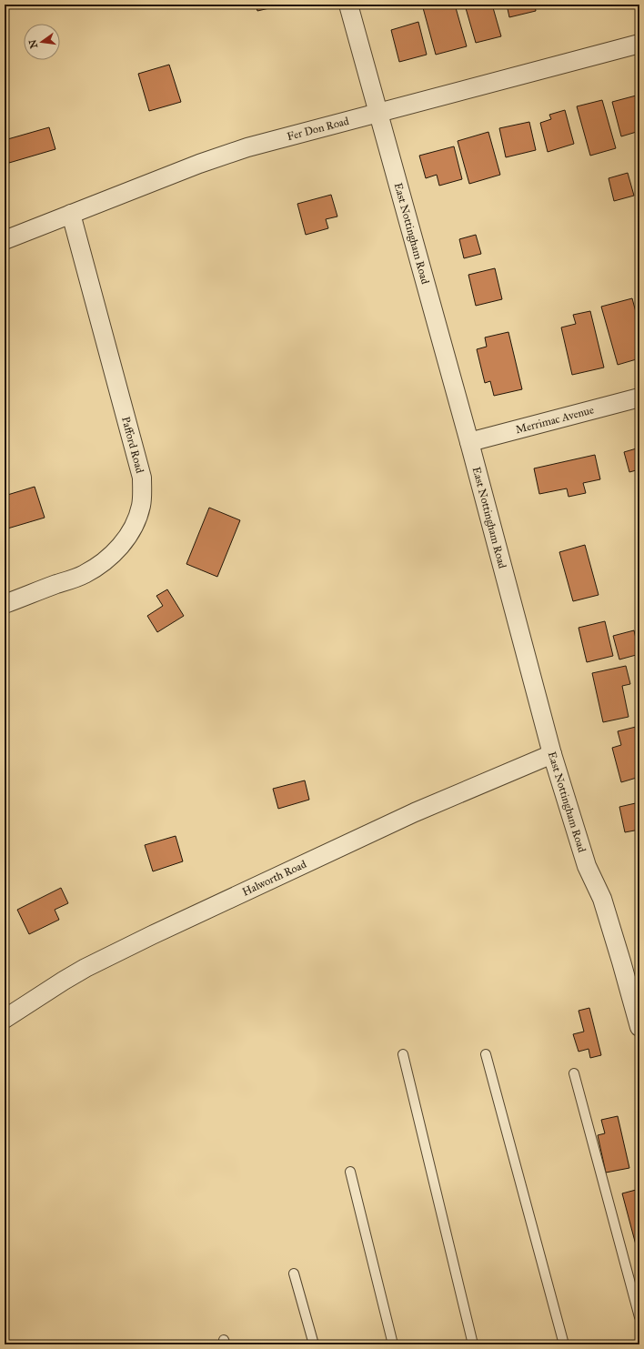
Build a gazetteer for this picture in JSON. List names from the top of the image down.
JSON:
{
  "streets": {
    "street": [
      "Fer Don Road",
      "East Nottingham Road",
      "Merrimac Avenue",
      "Pafford Road",
      "Halworth Road"
    ]
  },
  "crossings": [
    ["Fer Don Road", "East Nottingham Road"],
    ["Fer Don Road", "Pafford Road"],
    ["East Nottingham Road", "Merrimac Avenue"],
    ["East Nottingham Road", "Halworth Road"]
  ],
  "north": "left"
}
